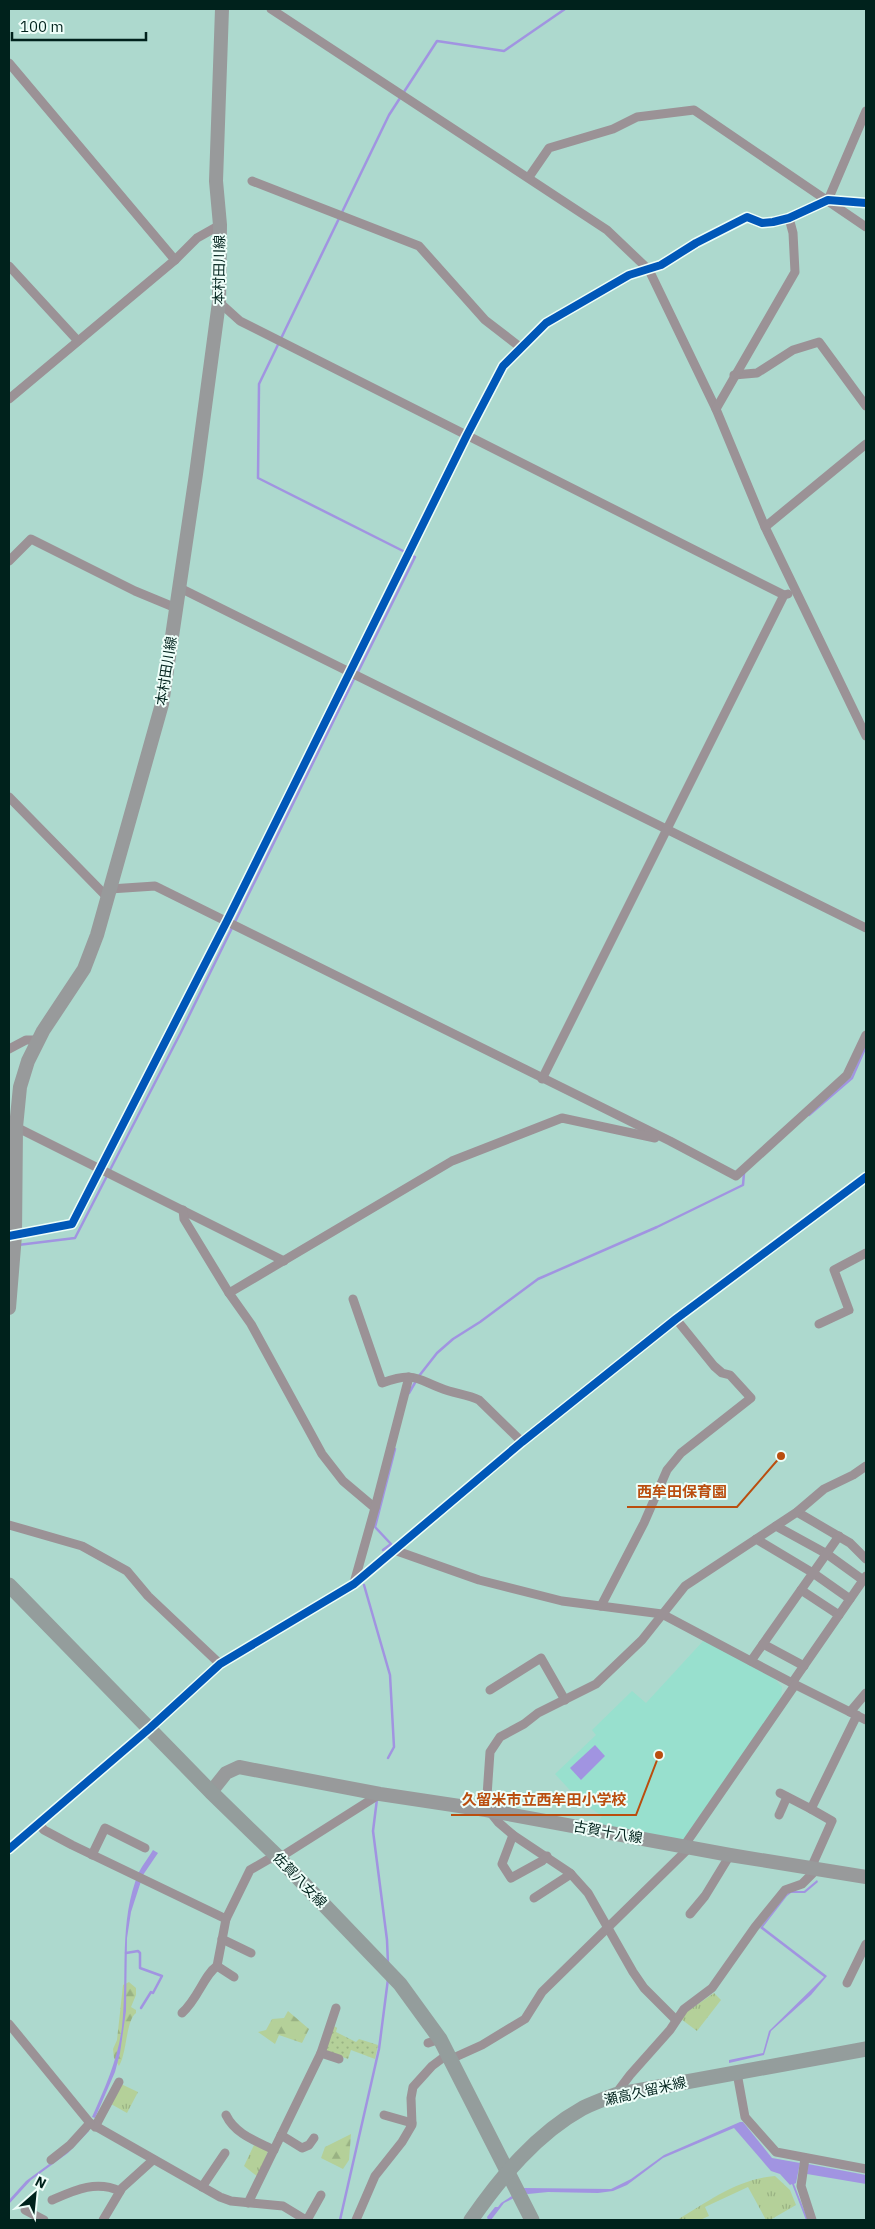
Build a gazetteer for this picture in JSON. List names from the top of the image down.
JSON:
{
  "streets": {
    "main road": [
      "本村田川線",
      "古賀十八線",
      "佐賀八女線",
      "瀬高久留米線"
    ]
  },
  "crossings": [
    ["古賀十八線", "佐賀八女線"],
    ["佐賀八女線", "瀬高久留米線"]
  ],
  "places": ["西牟田保育園", "久留米市立西牟田小学校"],
  "scale_bar": "100 m",
  "north": "top right"
}
